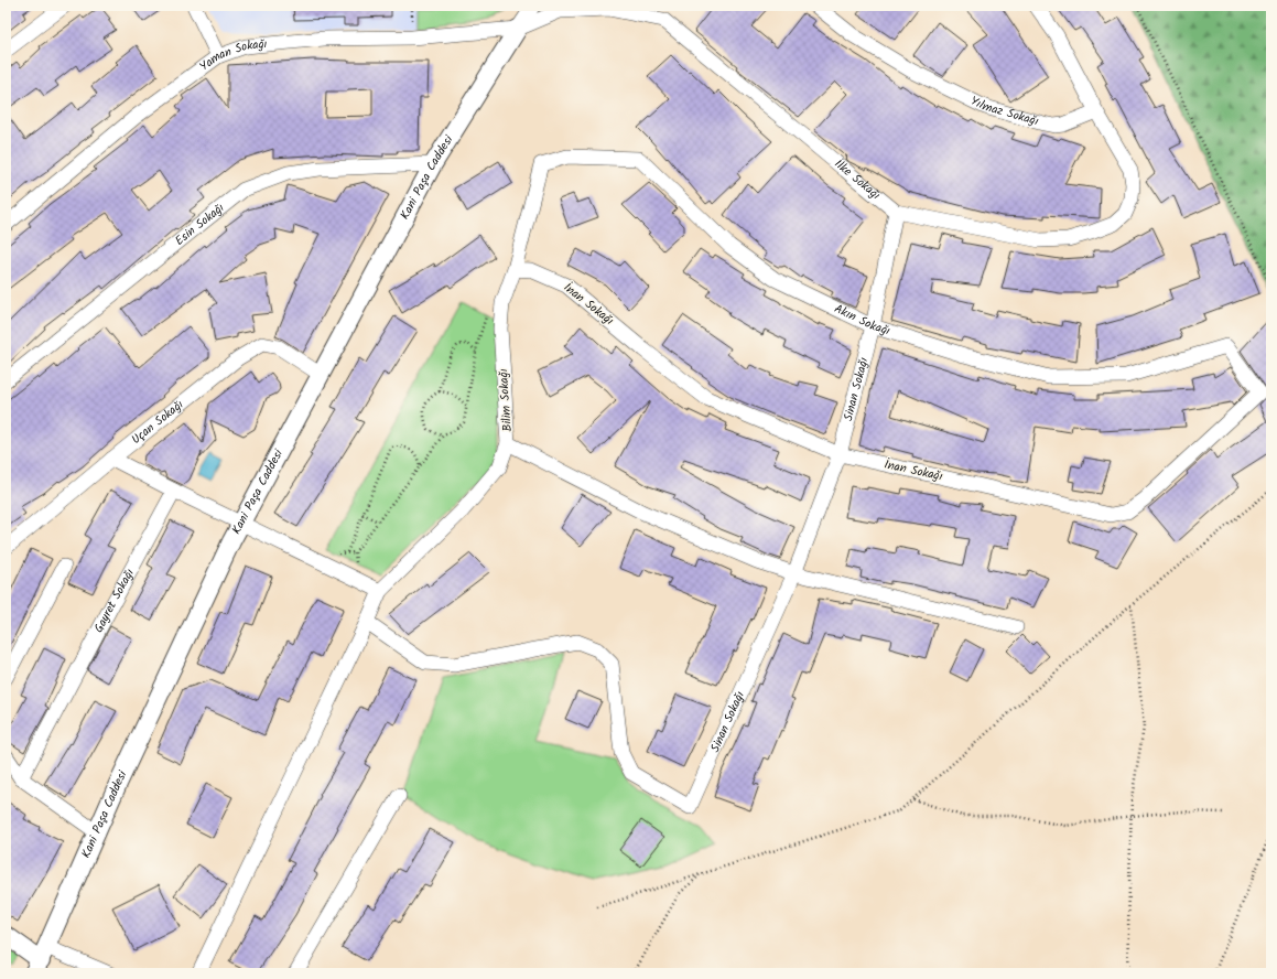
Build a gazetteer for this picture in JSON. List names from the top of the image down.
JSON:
{
  "streets": {
    "street": [
      "Yaman Sokağı",
      "Yılmaz Sokağı",
      "Kani Paşa Caddesi",
      "İlke Sokağı",
      "Esin Sokağı",
      "İnan Sokağı",
      "Akın Sokağı",
      "Sinan Sokağı",
      "Bilim Sokağı",
      "Uçan Sokağı",
      "Gayret Sokağı"
    ]
  },
  "crossings": [
    ["Yaman Sokağı", "Kani Paşa Caddesi"],
    ["Yaman Sokağı", "İlke Sokağı"],
    ["Yılmaz Sokağı", "İlke Sokağı"],
    ["Kani Paşa Caddesi", "İlke Sokağı"],
    ["Kani Paşa Caddesi", "Esin Sokağı"],
    ["Kani Paşa Caddesi", "Uçan Sokağı"],
    ["İlke Sokağı", "Sinan Sokağı"],
    ["İnan Sokağı", "Akın Sokağı"],
    ["İnan Sokağı", "Sinan Sokağı"],
    ["İnan Sokağı", "Bilim Sokağı"],
    ["Akın Sokağı", "Sinan Sokağı"],
    ["Akın Sokağı", "Bilim Sokağı"]
  ]
}
